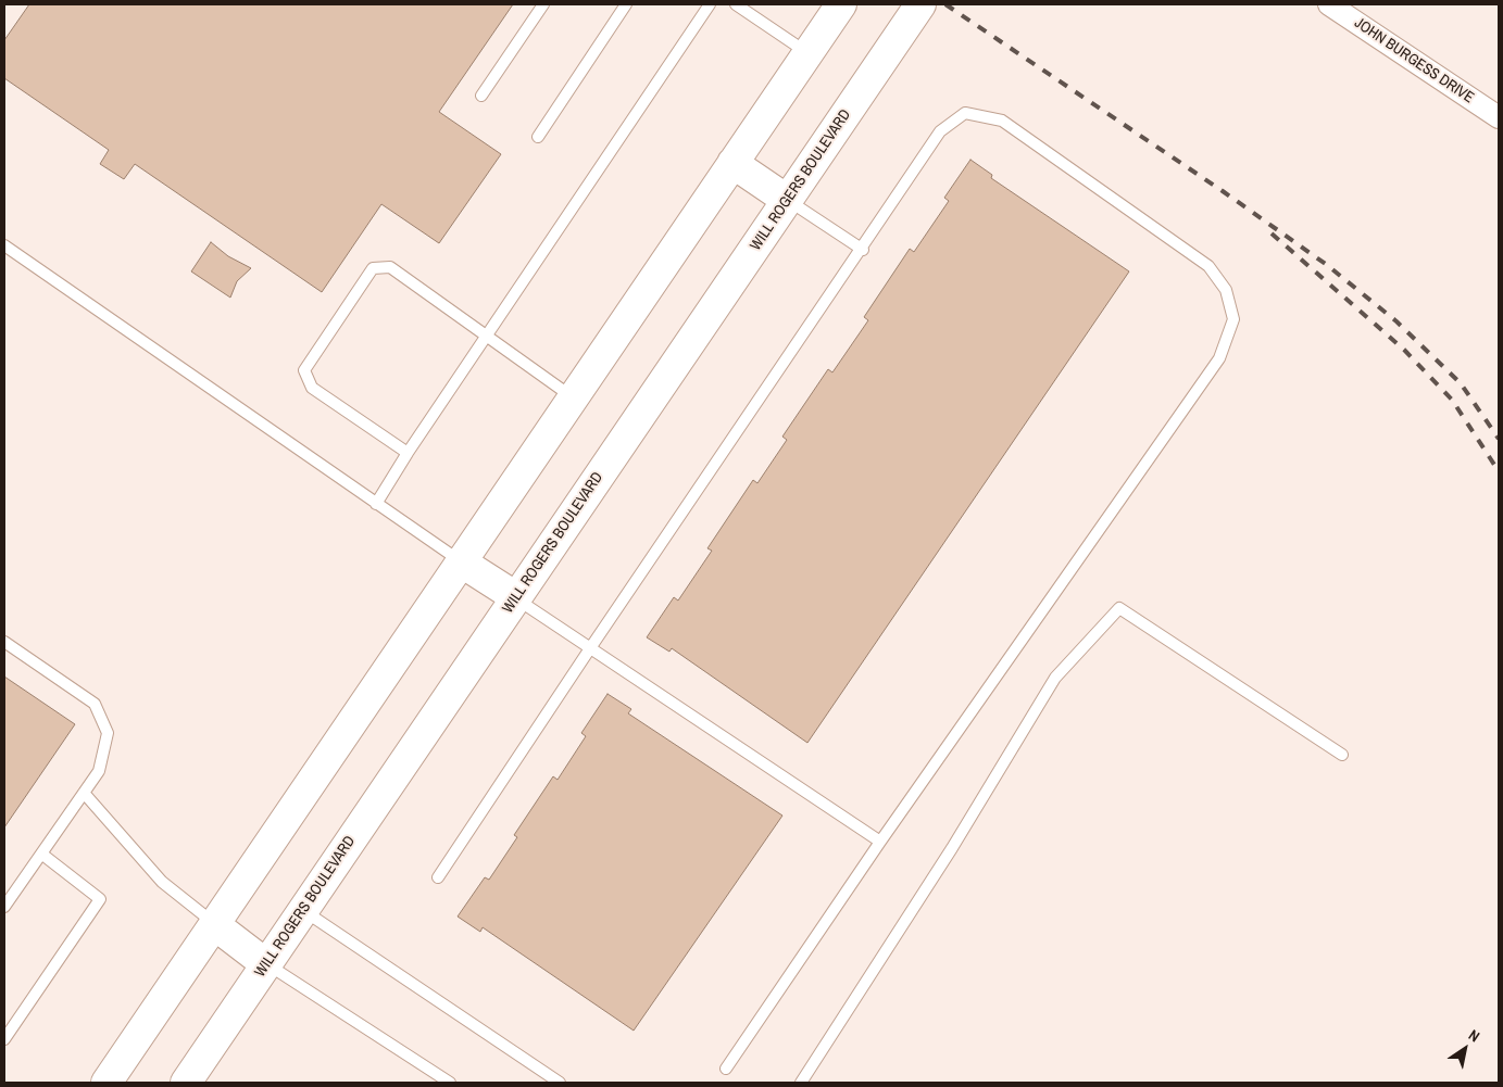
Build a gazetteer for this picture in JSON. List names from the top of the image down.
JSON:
{
  "streets": {
    "main road": ["WILL ROGERS BOULEVARD"],
    "street": ["JOHN BURGESS DRIVE"]
  },
  "north": "top right"
}
